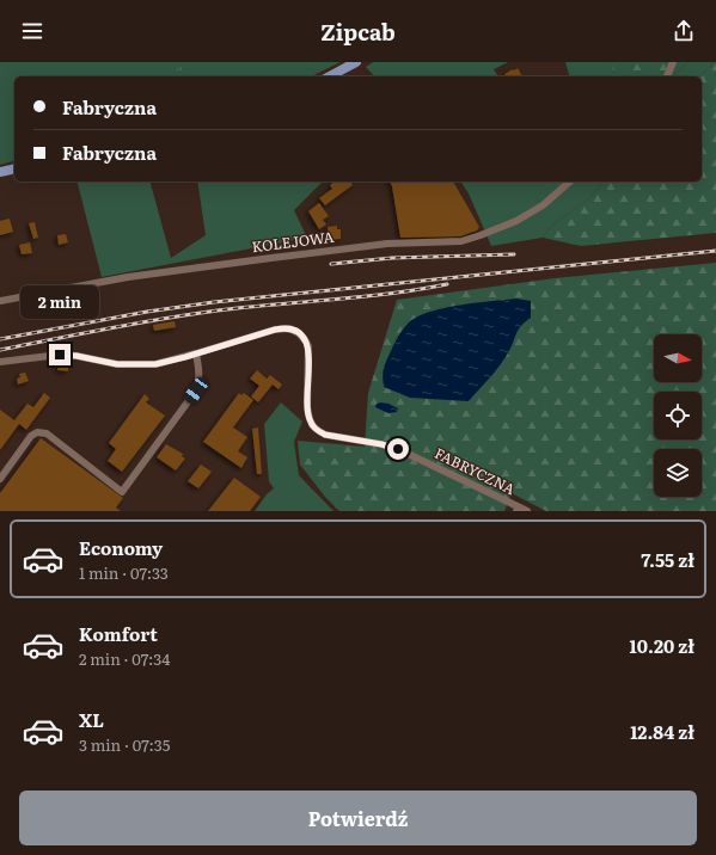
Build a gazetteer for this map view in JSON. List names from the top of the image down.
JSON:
{
  "streets": {
    "street": ["KOLEJOWA", "FABRYCZNA"]
  },
  "north": "right",
  "page": {
    "header": "Zipcab",
    "banner": ["Fabryczna", "Fabryczna"],
    "bubble": "2 min",
    "list": [
      {
        "name": "Economy",
        "note": "1 min · 07:33",
        "value": "7.55 zł"
      },
      {
        "name": "Komfort",
        "note": "2 min · 07:34",
        "value": "10.20 zł"
      },
      {
        "name": "XL",
        "note": "3 min · 07:35",
        "value": "12.84 zł"
      }
    ],
    "buttons": "Potwierdź"
  }
}
